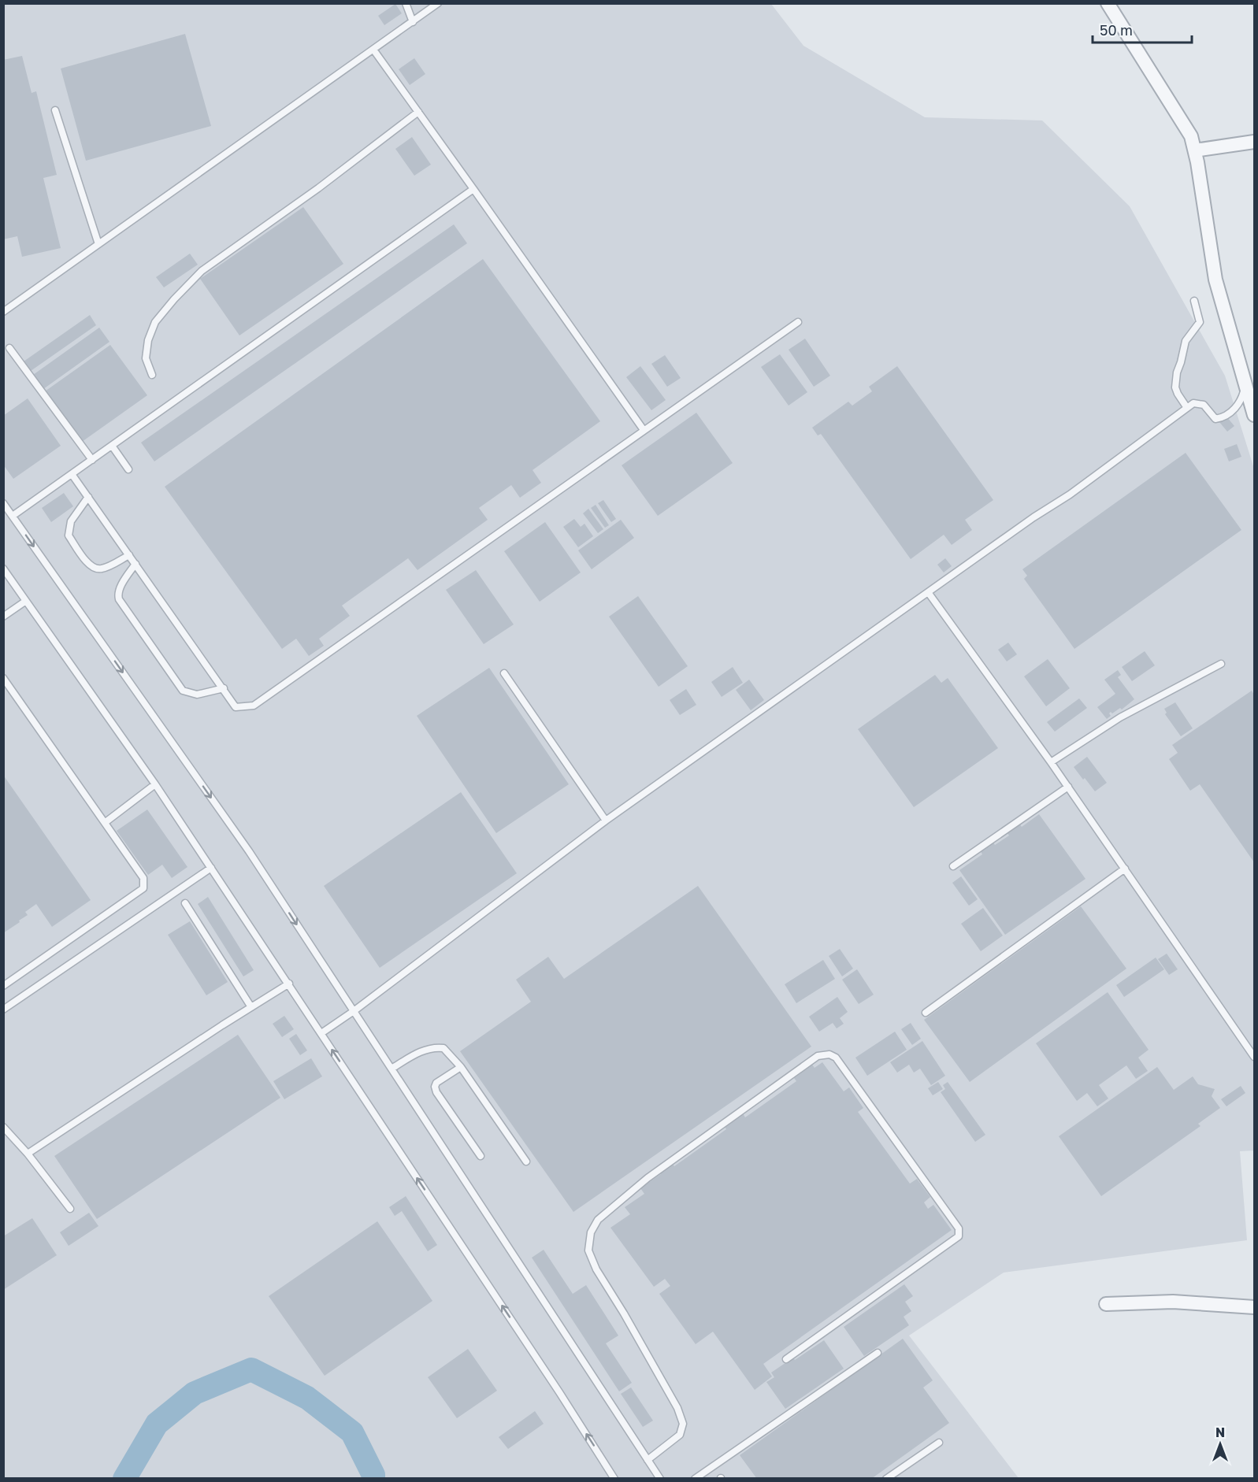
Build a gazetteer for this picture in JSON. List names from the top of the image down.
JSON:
{
  "scale_bar": "50 m",
  "north": "top"
}
